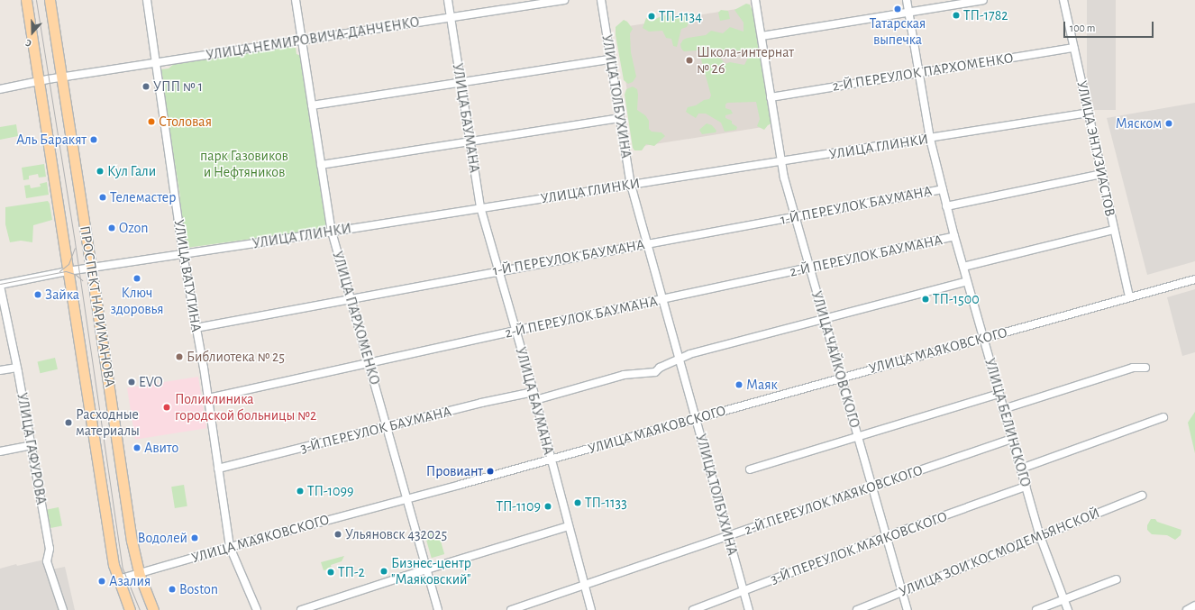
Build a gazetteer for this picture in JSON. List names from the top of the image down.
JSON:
{
  "streets": {
    "main road": ["ПРОСПЕКТ НАРИМАНОВА"],
    "street": [
      "УЛИЦА НЕМИРОВИЧА-ДАНЧЕНКО",
      "2-Й ПЕРЕУЛОК ПАРХОМЕНКО",
      "УЛИЦА ТОЛБУХИНА",
      "УЛИЦА БАУМАНА",
      "УЛИЦА ГЛИНКИ",
      "УЛИЦА ЭНТУЗИАСТОВ",
      "1-Й ПЕРЕУЛОК БАУМАНА",
      "2-Й ПЕРЕУЛОК БАУМАНА",
      "УЛИЦА ВАТУТИНА",
      "УЛИЦА ПАРХОМЕНКО",
      "УЛИЦА МАЯКОВСКОГО",
      "УЛИЦА ЧАЙКОВСКОГО",
      "УЛИЦА БЕЛИНСКОГО",
      "3-Й ПЕРЕУЛОК БАУМАНА",
      "УЛИЦА ГАФУРОВА",
      "2-Й ПЕРЕУЛОК МАЯКОВСКОГО",
      "3-Й ПЕРЕУЛОК МАЯКОВСКОГО",
      "УЛИЦА ЗОИ КОСМОДЕМЬЯНСКОЙ"
    ]
  },
  "crossings": [
    ["УЛИЦА НЕМИРОВИЧА-ДАНЧЕНКО", "УЛИЦА БАУМАНА"],
    ["УЛИЦА НЕМИРОВИЧА-ДАНЧЕНКО", "УЛИЦА ВАТУТИНА"],
    ["УЛИЦА НЕМИРОВИЧА-ДАНЧЕНКО", "ПРОСПЕКТ НАРИМАНОВА"],
    ["УЛИЦА НЕМИРОВИЧА-ДАНЧЕНКО", "УЛИЦА ПАРХОМЕНКО"],
    ["2-Й ПЕРЕУЛОК ПАРХОМЕНКО", "УЛИЦА ЭНТУЗИАСТОВ"],
    ["2-Й ПЕРЕУЛОК ПАРХОМЕНКО", "УЛИЦА ЧАЙКОВСКОГО"],
    ["2-Й ПЕРЕУЛОК ПАРХОМЕНКО", "УЛИЦА БЕЛИНСКОГО"],
    ["УЛИЦА ТОЛБУХИНА", "УЛИЦА ГЛИНКИ"],
    ["УЛИЦА ТОЛБУХИНА", "1-Й ПЕРЕУЛОК БАУМАНА"],
    ["УЛИЦА ТОЛБУХИНА", "2-Й ПЕРЕУЛОК БАУМАНА"],
    ["УЛИЦА ТОЛБУХИНА", "УЛИЦА МАЯКОВСКОГО"],
    ["УЛИЦА ТОЛБУХИНА", "2-Й ПЕРЕУЛОК МАЯКОВСКОГО"],
    ["УЛИЦА ТОЛБУХИНА", "3-Й ПЕРЕУЛОК МАЯКОВСКОГО"],
    ["УЛИЦА БАУМАНА", "УЛИЦА ГЛИНКИ"],
    ["УЛИЦА БАУМАНА", "1-Й ПЕРЕУЛОК БАУМАНА"],
    ["УЛИЦА БАУМАНА", "2-Й ПЕРЕУЛОК БАУМАНА"],
    ["УЛИЦА БАУМАНА", "УЛИЦА МАЯКОВСКОГО"],
    ["УЛИЦА БАУМАНА", "3-Й ПЕРЕУЛОК БАУМАНА"],
    ["УЛИЦА БАУМАНА", "2-Й ПЕРЕУЛОК МАЯКОВСКОГО"],
    ["УЛИЦА ГЛИНКИ", "УЛИЦА ЭНТУЗИАСТОВ"],
    ["УЛИЦА ГЛИНКИ", "УЛИЦА ВАТУТИНА"],
    ["УЛИЦА ГЛИНКИ", "ПРОСПЕКТ НАРИМАНОВА"],
    ["УЛИЦА ГЛИНКИ", "УЛИЦА ПАРХОМЕНКО"],
    ["УЛИЦА ГЛИНКИ", "УЛИЦА ЧАЙКОВСКОГО"],
    ["УЛИЦА ГЛИНКИ", "УЛИЦА БЕЛИНСКОГО"],
    ["УЛИЦА ГЛИНКИ", "УЛИЦА ГАФУРОВА"],
    ["УЛИЦА ЭНТУЗИАСТОВ", "УЛИЦА МАЯКОВСКОГО"],
    ["1-Й ПЕРЕУЛОК БАУМАНА", "УЛИЦА ВАТУТИНА"],
    ["1-Й ПЕРЕУЛОК БАУМАНА", "УЛИЦА ПАРХОМЕНКО"],
    ["1-Й ПЕРЕУЛОК БАУМАНА", "УЛИЦА ЧАЙКОВСКОГО"],
    ["1-Й ПЕРЕУЛОК БАУМАНА", "УЛИЦА БЕЛИНСКОГО"],
    ["2-Й ПЕРЕУЛОК БАУМАНА", "УЛИЦА ВАТУТИНА"],
    ["2-Й ПЕРЕУЛОК БАУМАНА", "УЛИЦА ПАРХОМЕНКО"],
    ["2-Й ПЕРЕУЛОК БАУМАНА", "УЛИЦА ЧАЙКОВСКОГО"],
    ["2-Й ПЕРЕУЛОК БАУМАНА", "УЛИЦА БЕЛИНСКОГО"],
    ["УЛИЦА ВАТУТИНА", "УЛИЦА МАЯКОВСКОГО"],
    ["УЛИЦА ВАТУТИНА", "3-Й ПЕРЕУЛОК БАУМАНА"],
    ["ПРОСПЕКТ НАРИМАНОВА", "УЛИЦА МАЯКОВСКОГО"],
    ["УЛИЦА ПАРХОМЕНКО", "УЛИЦА МАЯКОВСКОГО"],
    ["УЛИЦА ПАРХОМЕНКО", "3-Й ПЕРЕУЛОК БАУМАНА"],
    ["УЛИЦА МАЯКОВСКОГО", "УЛИЦА ЧАЙКОВСКОГО"],
    ["УЛИЦА МАЯКОВСКОГО", "УЛИЦА БЕЛИНСКОГО"],
    ["УЛИЦА ЧАЙКОВСКОГО", "2-Й ПЕРЕУЛОК МАЯКОВСКОГО"],
    ["УЛИЦА ЧАЙКОВСКОГО", "3-Й ПЕРЕУЛОК МАЯКОВСКОГО"],
    ["УЛИЦА ЧАЙКОВСКОГО", "УЛИЦА ЗОИ КОСМОДЕМЬЯНСКОЙ"],
    ["УЛИЦА БЕЛИНСКОГО", "2-Й ПЕРЕУЛОК МАЯКОВСКОГО"],
    ["УЛИЦА БЕЛИНСКОГО", "3-Й ПЕРЕУЛОК МАЯКОВСКОГО"],
    ["УЛИЦА БЕЛИНСКОГО", "УЛИЦА ЗОИ КОСМОДЕМЬЯНСКОЙ"]
  ],
  "parks": ["парк Газовиков и Нефтяников"],
  "places": [
    "Татарская выпечка",
    "ТП-1782",
    "ТП-1134",
    "Школа-интернат № 26",
    "УПП № 1",
    "Столовая",
    "Мяском",
    "Аль Баракят",
    "Кул Гали",
    "Телемастер",
    "Ozon",
    "Ключ здоровья",
    "Зайка",
    "ТП-1500",
    "Библиотека № 25",
    "EVO",
    "Маяк",
    "Поликлиника городской больницы №2",
    "Расходные материалы",
    "Авито",
    "Провиант",
    "ТП-1099",
    "ТП-1133",
    "ТП-1109",
    "Ульяновск 432025",
    "Водолей",
    "Бизнес-центр \"Маяковский\"",
    "ТП-2",
    "Азалия",
    "Boston"
  ],
  "scale_bar": "100 m",
  "north": "bottom"
}
